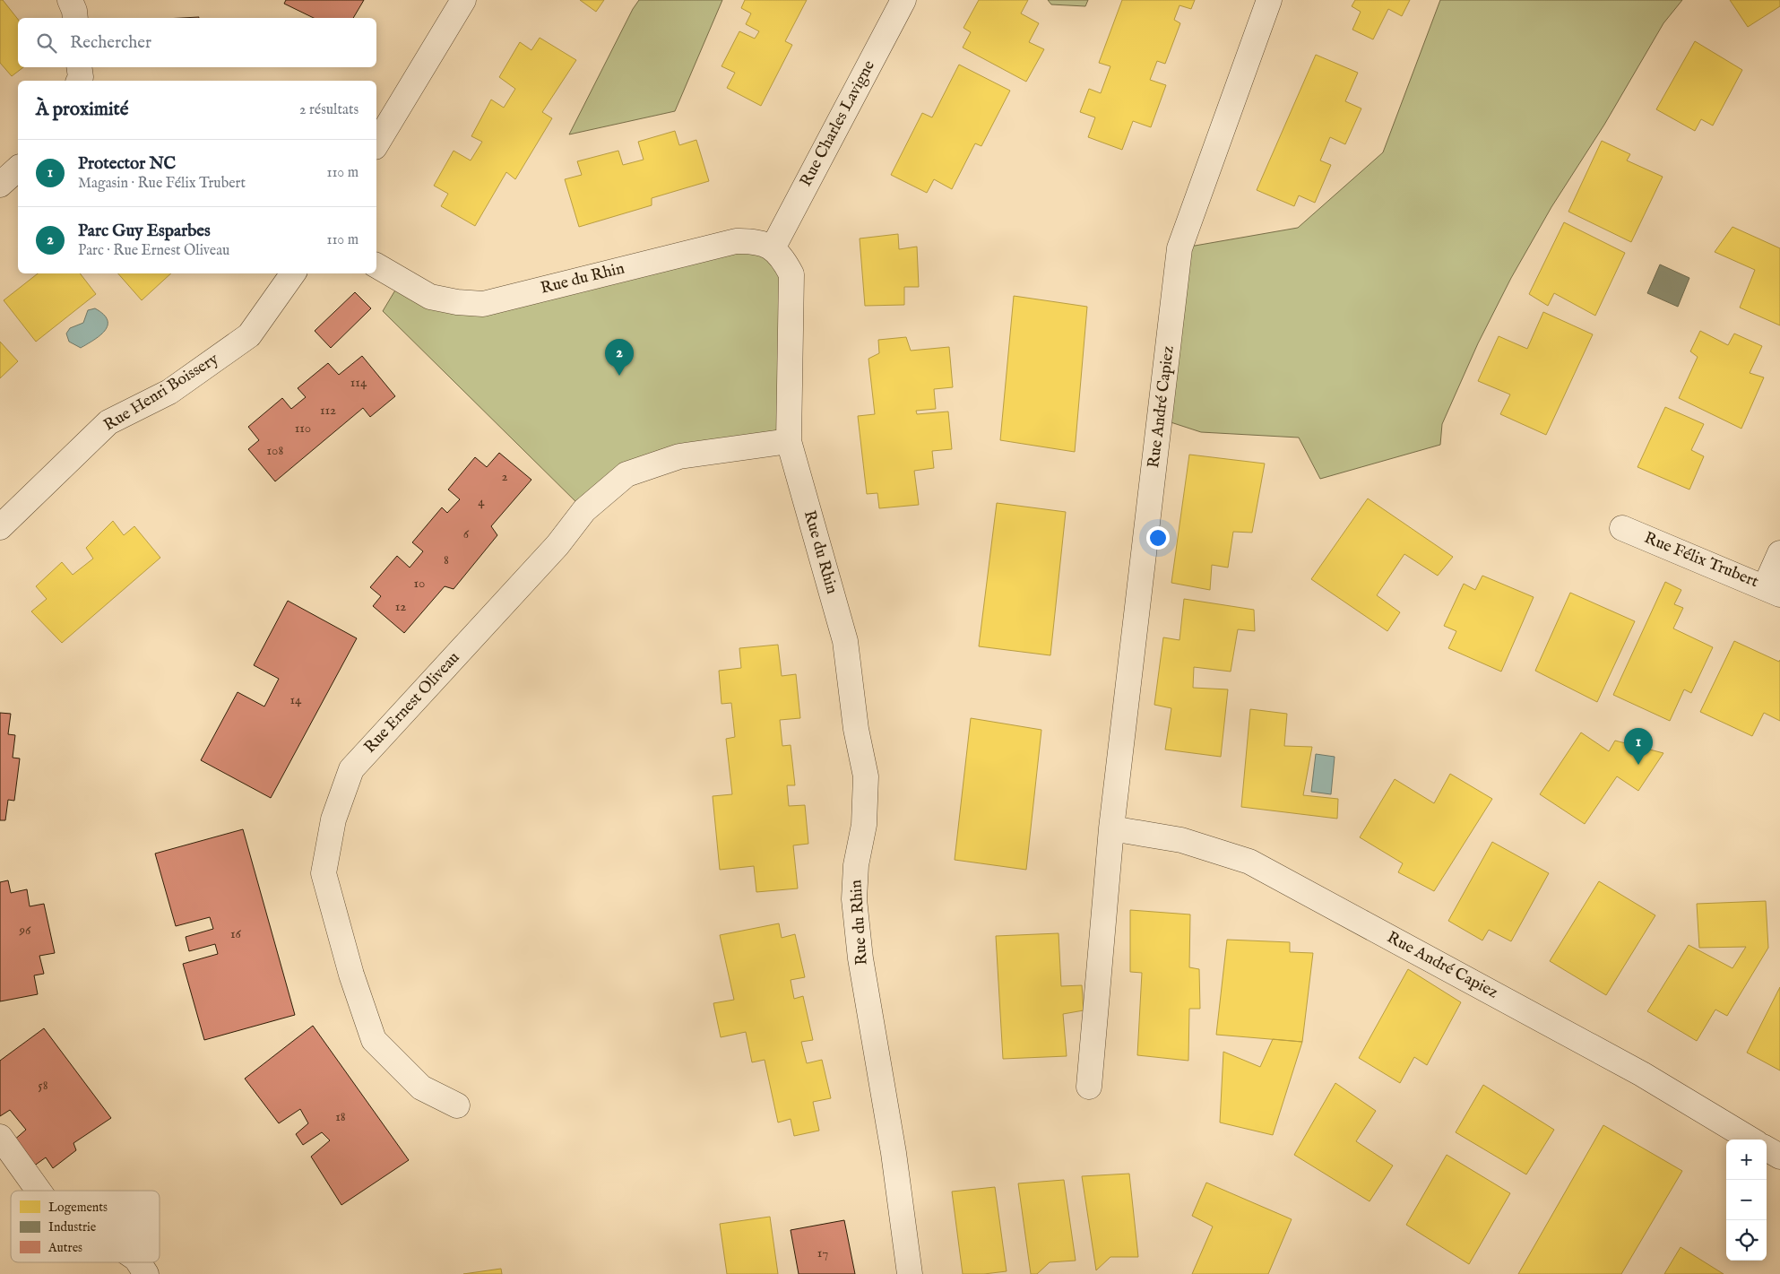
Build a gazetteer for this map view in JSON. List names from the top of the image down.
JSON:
{
  "streets": {
    "street": [
      "Rue Charles Lavigne",
      "Rue du Rhin",
      "Rue Henri Boissery",
      "Rue André Capiez",
      "Rue Félix Trubert",
      "Rue Ernest Oliveau"
    ]
  },
  "crossings": [
    ["Rue Charles Lavigne", "Rue du Rhin"],
    ["Rue du Rhin", "Rue Ernest Oliveau"]
  ],
  "house_numbers": [
    "114",
    "112",
    "110",
    "108",
    "2",
    "4",
    "6",
    "8",
    "10",
    "12",
    "14",
    "96",
    "16",
    "58",
    "18",
    "17"
  ],
  "legend": ["Logements", "Industrie", "Autres"],
  "page": {
    "search": "Rechercher",
    "heading": ["À proximité", "2 résultats"],
    "list": [
      {
        "mark": "1",
        "name": "Protector NC",
        "note": "Magasin · Rue Félix Trubert",
        "value": "110 m"
      },
      {
        "mark": "2",
        "name": "Parc Guy Esparbes",
        "note": "Parc · Rue Ernest Oliveau",
        "value": "110 m"
      }
    ],
    "pins": ["2", "1"],
    "map_buttons": ["+", "−"]
  }
}
